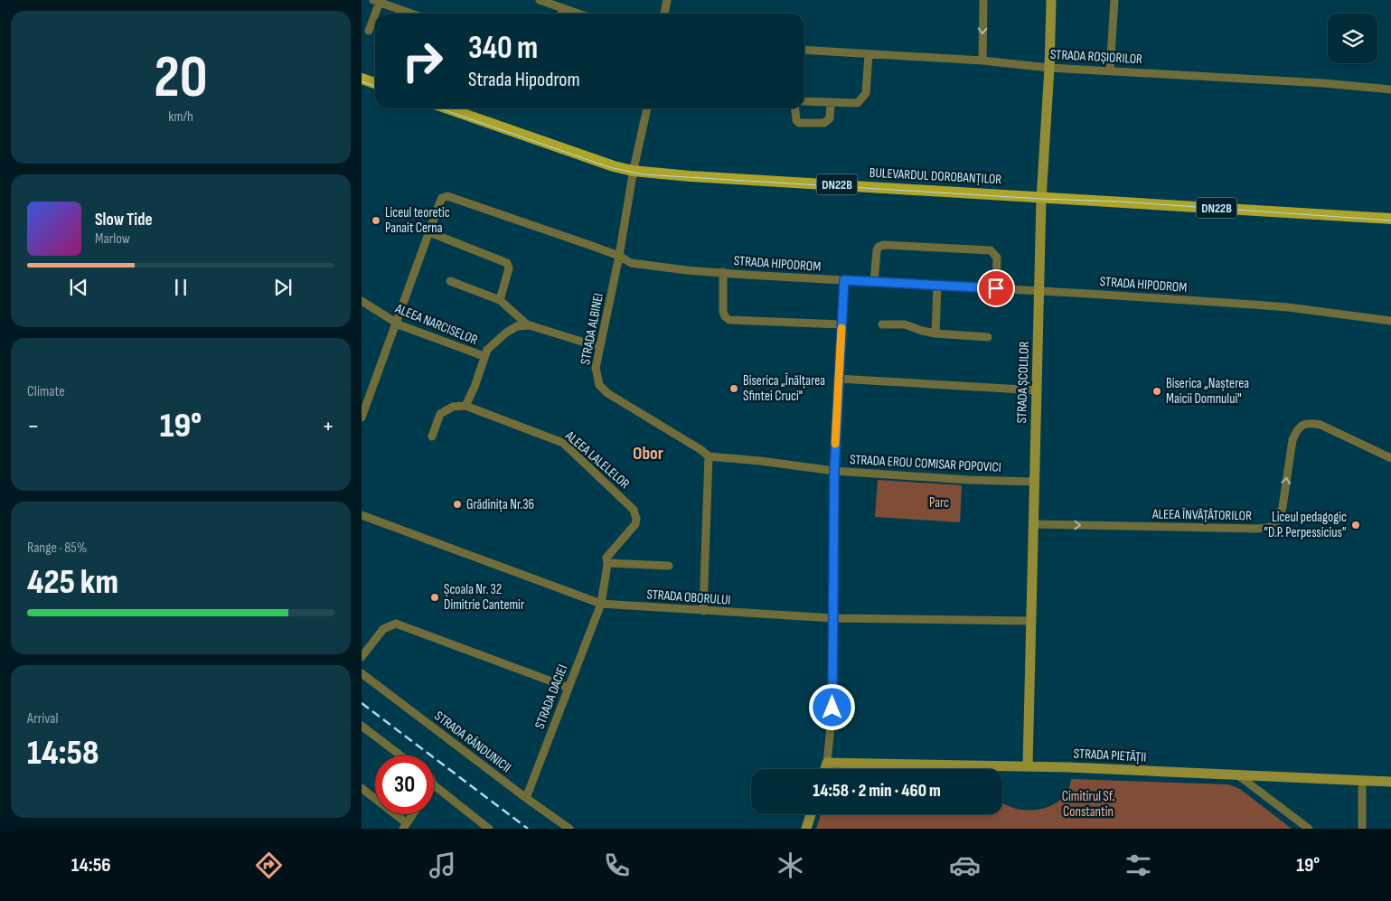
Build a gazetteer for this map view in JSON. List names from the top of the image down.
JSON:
{
  "streets": {
    "main road": ["BULEVARDUL DOROBANȚILOR", "DN22B"],
    "street": [
      "STRADA ROȘIORILOR",
      "STRADA HIPODROM",
      "ALEEA NARCISELOR",
      "STRADA ALBINEI",
      "STRADA ȘCOLILOR",
      "ALEEA LALELELOR",
      "STRADA EROU COMISAR POPOVICI",
      "ALEEA ÎNVĂȚĂTORILOR",
      "STRADA OBORULUI",
      "STRADA DACIEI",
      "STRADA RÂNDUNICII",
      "STRADA PIETĂȚII"
    ]
  },
  "crossings": [
    ["STRADA ROȘIORILOR", "STRADA ȘCOLILOR"],
    ["BULEVARDUL DOROBANȚILOR", "STRADA ALBINEI"],
    ["BULEVARDUL DOROBANȚILOR", "STRADA ȘCOLILOR"],
    ["STRADA HIPODROM", "STRADA ALBINEI"],
    ["STRADA HIPODROM", "STRADA ȘCOLILOR"],
    ["STRADA ALBINEI", "STRADA EROU COMISAR POPOVICI"],
    ["STRADA ȘCOLILOR", "STRADA EROU COMISAR POPOVICI"],
    ["STRADA ȘCOLILOR", "ALEEA ÎNVĂȚĂTORILOR"],
    ["STRADA ȘCOLILOR", "STRADA OBORULUI"],
    ["STRADA ȘCOLILOR", "STRADA PIETĂȚII"],
    ["ALEEA LALELELOR", "STRADA OBORULUI"],
    ["ALEEA LALELELOR", "STRADA DACIEI"],
    ["STRADA OBORULUI", "STRADA DACIEI"],
    ["STRADA DACIEI", "STRADA RÂNDUNICII"]
  ],
  "one_way": ["ALEEA ÎNVĂȚĂTORILOR"],
  "districts": ["Obor"],
  "parks": ["Parc", "Cimitirul Sf. Constantin"],
  "places": [
    "Liceul teoretic Panait Cerna",
    "Biserica „Înălțarea Sfintei Cruci\"",
    "Biserica „Nașterea Maicii Domnului\"",
    "Grădinița Nr.36",
    "Liceul pedagogic ”D.P. Perpessicius”",
    "Școala Nr. 32 Dimitrie Cantemir"
  ],
  "page": {
    "tile": [
      ["20", "km/h"],
      "Climate",
      ["Range · 85%", "425 km"],
      ["Arrival", "14:58"]
    ],
    "turn": ["340 m", "Strada Hipodrom"],
    "song": ["Slow Tide", "Marlow"],
    "heat": ["−", "19°", "+"],
    "limit": "30",
    "trip": "14:58 · 2 min · 460 m",
    "tabs": ["14:56", "19°"]
  }
}
